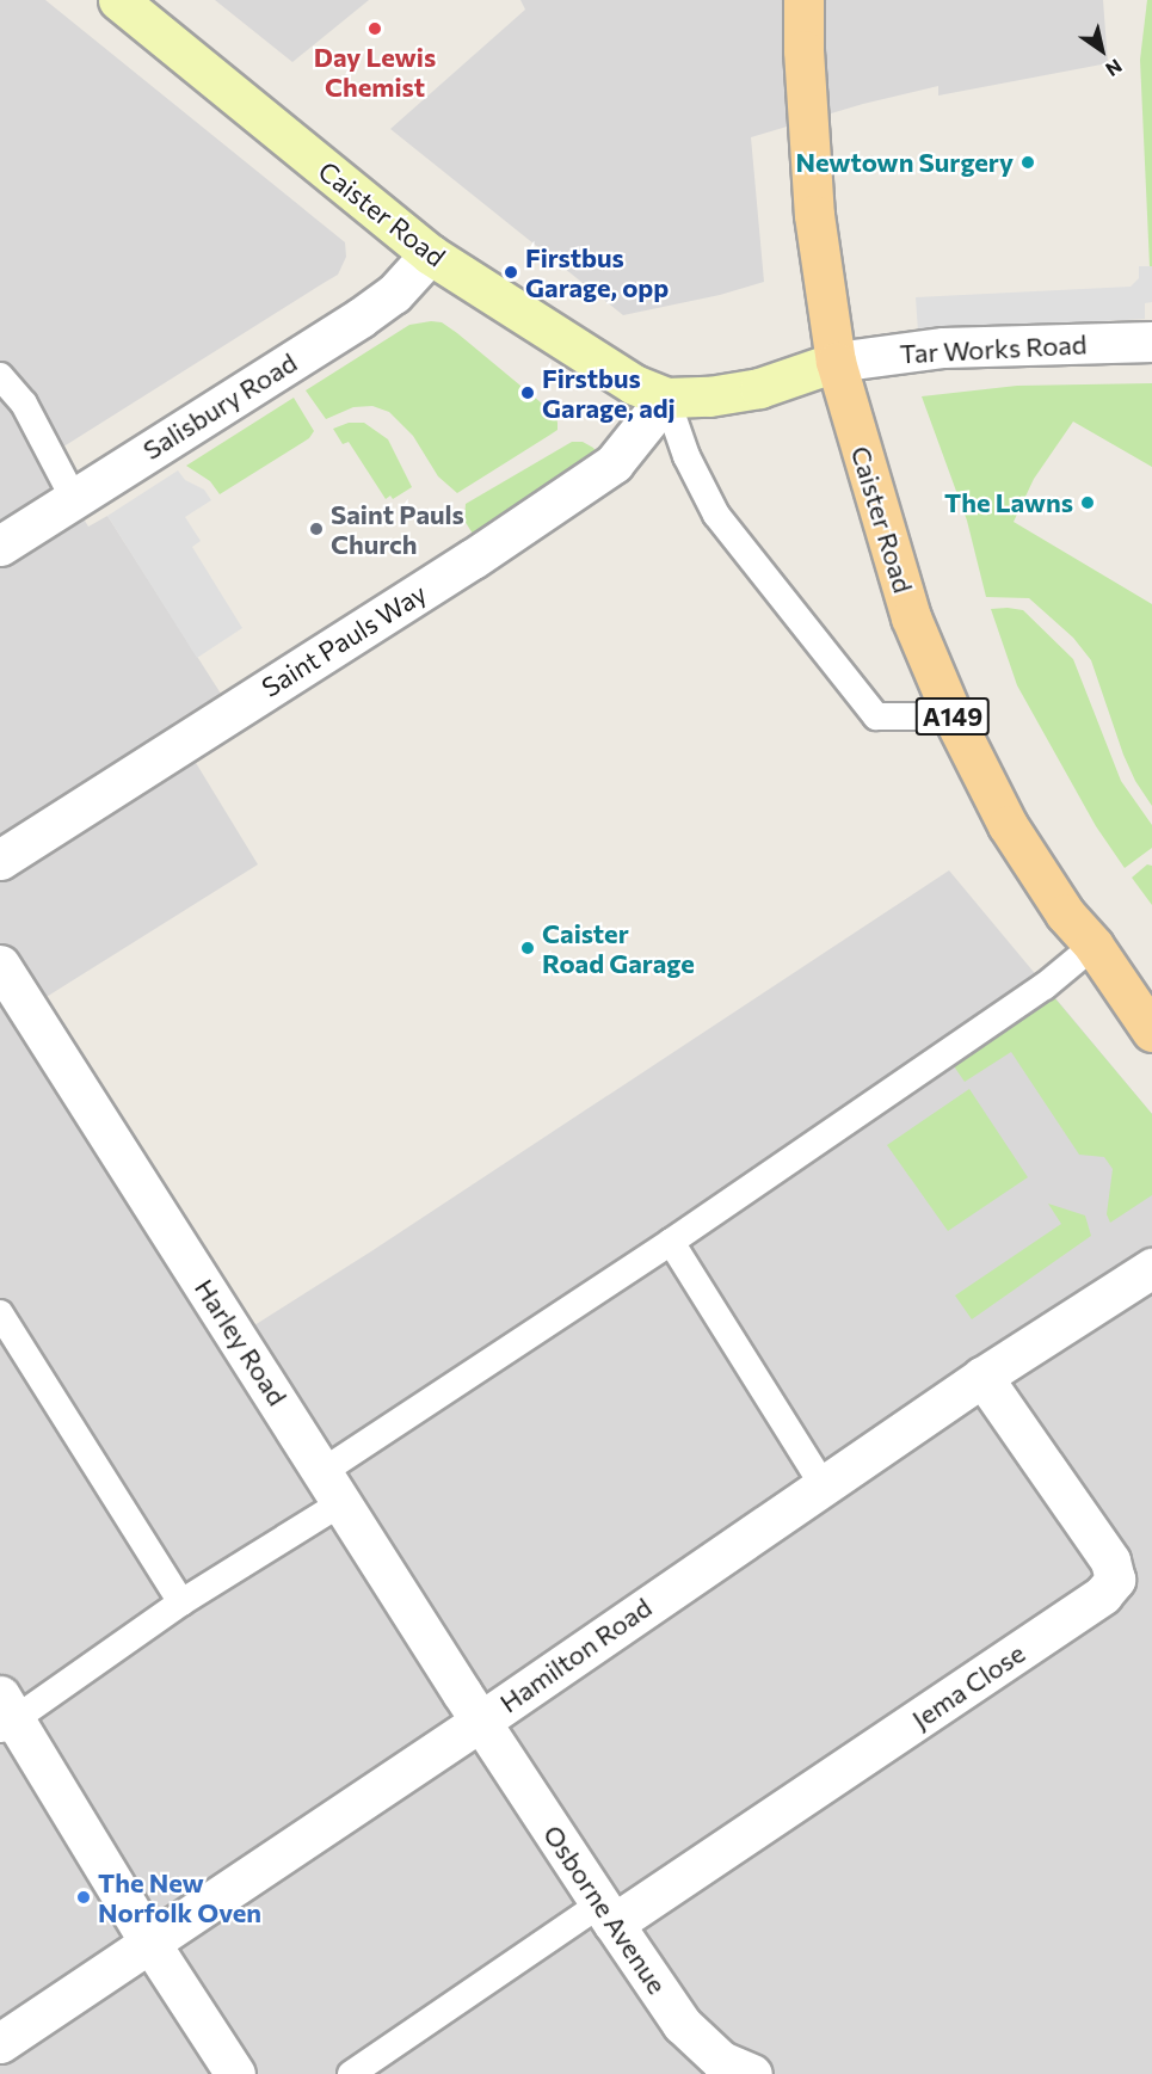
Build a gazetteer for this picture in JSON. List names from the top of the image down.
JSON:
{
  "streets": {
    "main road": ["Caister Road", "A149"],
    "street": [
      "Tar Works Road",
      "Salisbury Road",
      "Saint Pauls Way",
      "Harley Road",
      "Hamilton Road",
      "Jema Close",
      "Osborne Avenue"
    ]
  },
  "crossings": [
    ["Caister Road", "Tar Works Road"],
    ["Caister Road", "Salisbury Road"],
    ["Caister Road", "Saint Pauls Way"],
    ["Caister Road", "A149"],
    ["Tar Works Road", "A149"],
    ["Harley Road", "Hamilton Road"],
    ["Harley Road", "Osborne Avenue"],
    ["Hamilton Road", "Jema Close"],
    ["Hamilton Road", "Osborne Avenue"],
    ["Jema Close", "Osborne Avenue"]
  ],
  "places": [
    "Day Lewis Chemist",
    "Newtown Surgery",
    "Firstbus Garage, opp",
    "Firstbus Garage, adj",
    "The Lawns",
    "Saint Pauls Church",
    "Caister Road Garage",
    "The New Norfolk Oven"
  ],
  "north": "bottom right"
}
